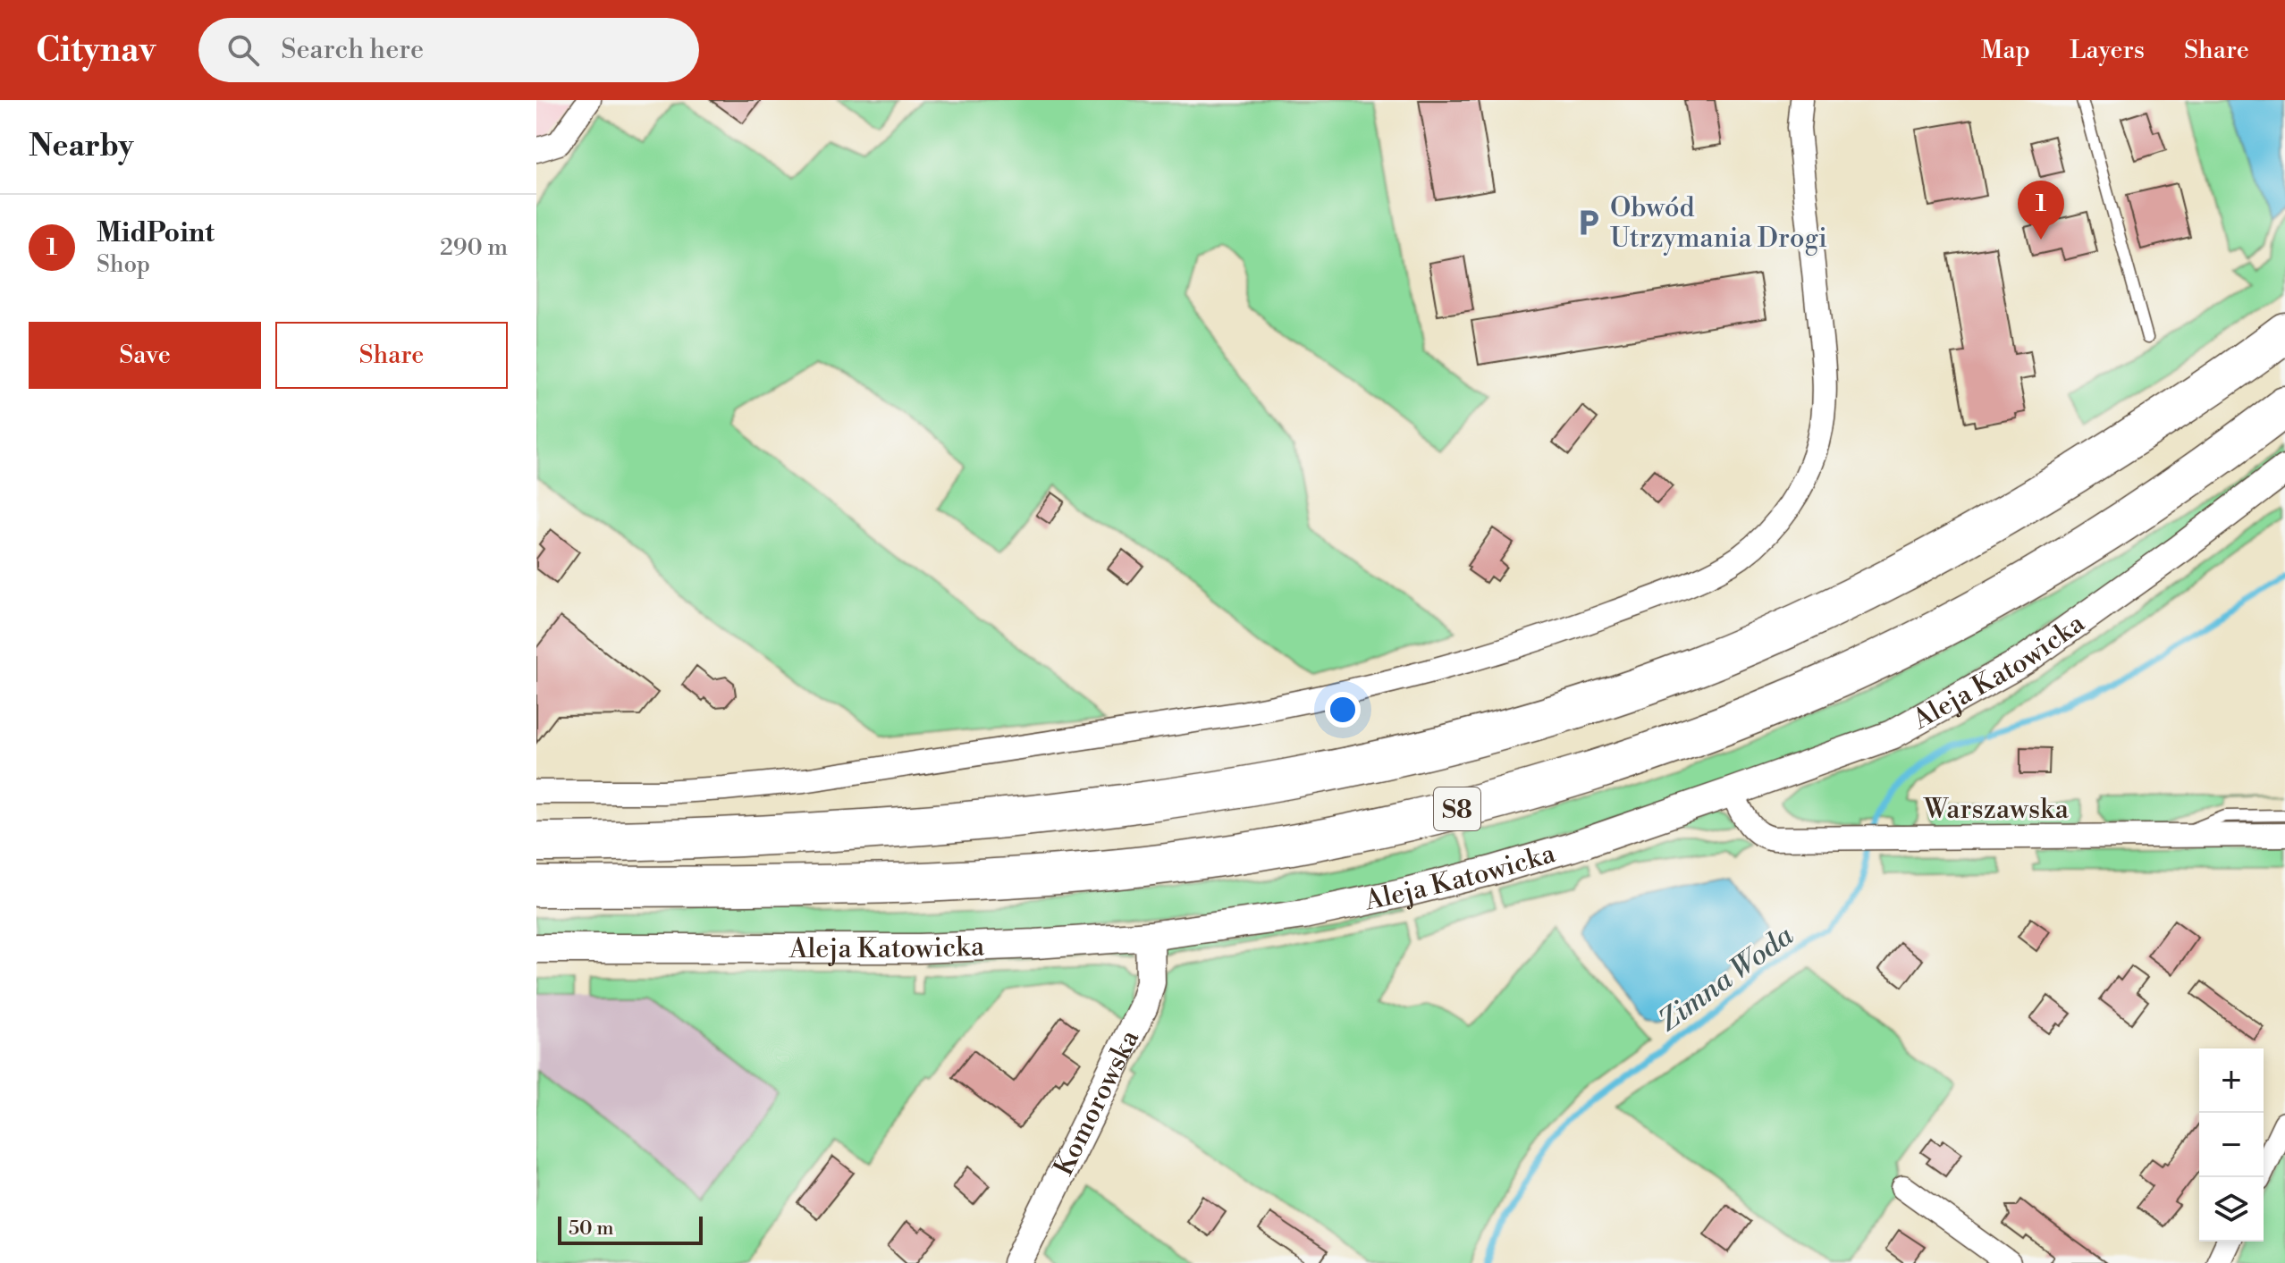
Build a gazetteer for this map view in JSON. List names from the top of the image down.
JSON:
{
  "streets": {
    "highway": ["S8"],
    "street": ["Aleja Katowicka", "Warszawska", "Komorowska"]
  },
  "crossings": [
    ["Aleja Katowicka", "Warszawska"],
    ["Aleja Katowicka", "Komorowska"]
  ],
  "water": ["Zimna Woda"],
  "places": {
    "parking": ["Obwód Utrzymania Drogi"]
  },
  "scale_bar": "50 m",
  "page": {
    "header": "Citynav",
    "search": "Search here",
    "nav": ["Map", "Layers", "Share"],
    "heading": "Nearby",
    "pins": "1",
    "list": [
      {
        "mark": "1",
        "name": "MidPoint",
        "note": "Shop",
        "value": "290 m"
      }
    ],
    "buttons": ["Save", "Share"],
    "map_buttons": ["+", "−"],
    "scale": "50 m"
  }
}
